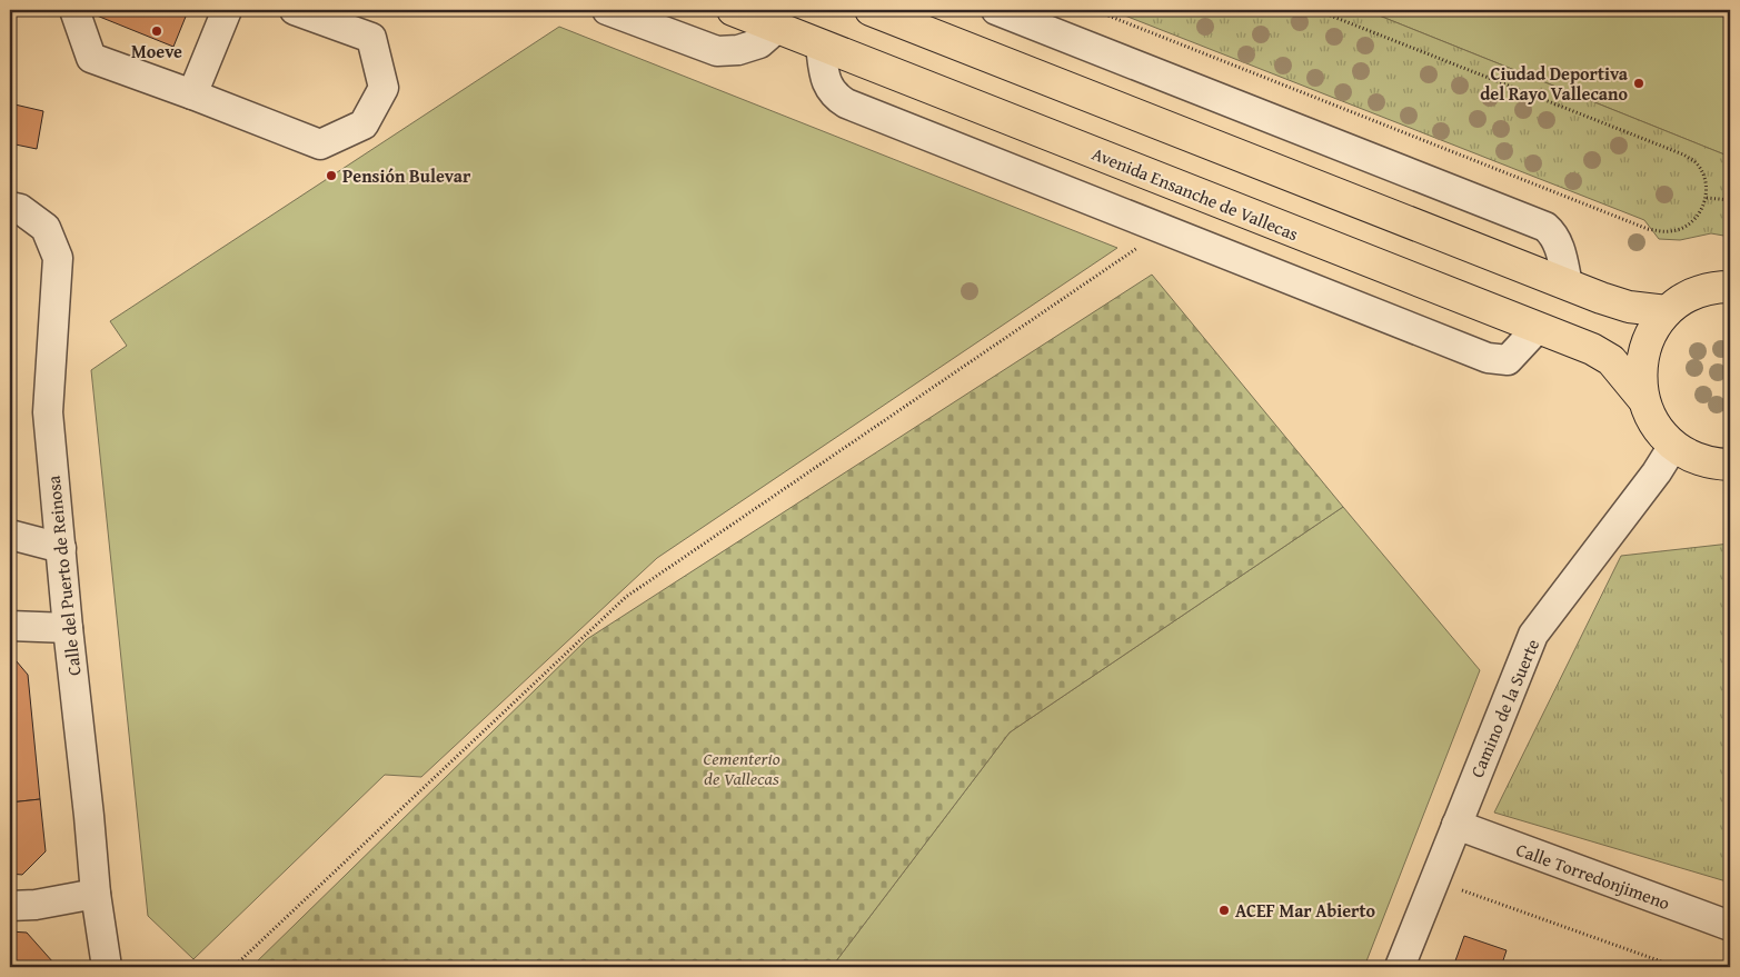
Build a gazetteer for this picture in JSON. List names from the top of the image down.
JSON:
{
  "streets": {
    "main road": ["Avenida Ensanche de Vallecas"],
    "street": ["Calle del Puerto de Reinosa", "Camino de la Suerte", "Calle Torredonjimeno"]
  },
  "crossings": [
    ["Avenida Ensanche de Vallecas", "Camino de la Suerte"],
    ["Camino de la Suerte", "Calle Torredonjimeno"]
  ],
  "parks": ["Cementerio de Vallecas"],
  "places": [
    "Moeve",
    "Ciudad Deportiva del Rayo Vallecano",
    "Pensión Bulevar",
    "ACEF Mar Abierto"
  ]
}
